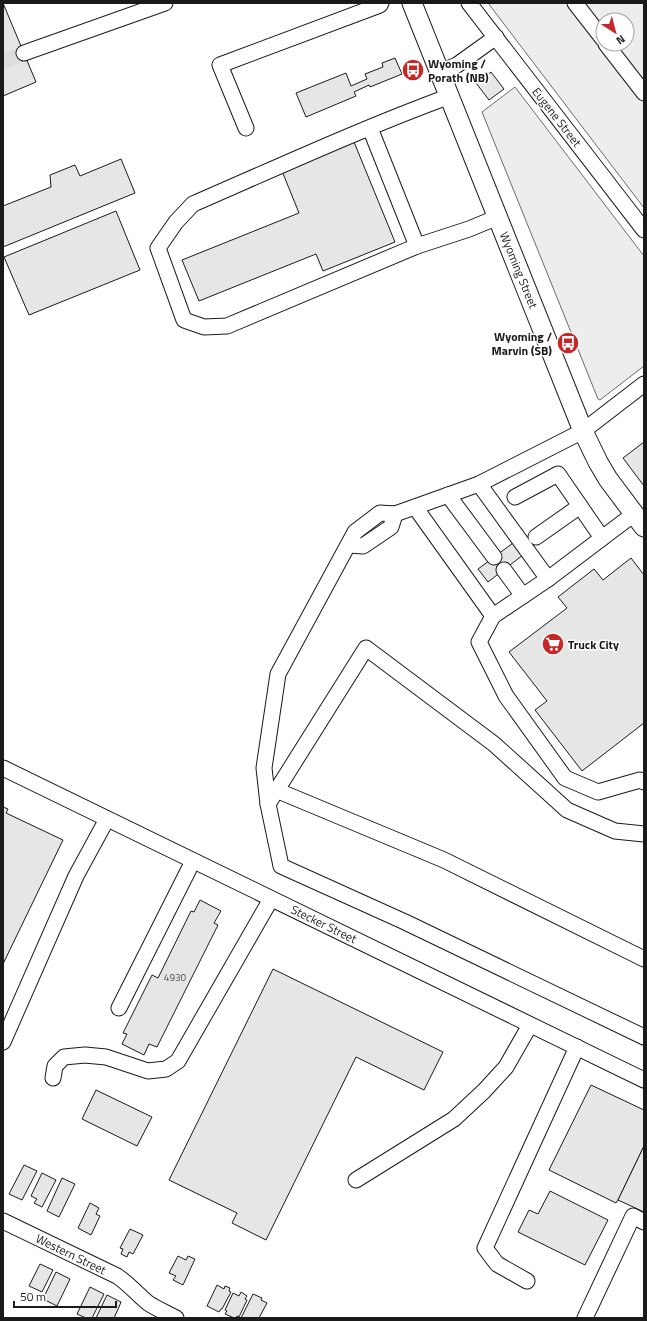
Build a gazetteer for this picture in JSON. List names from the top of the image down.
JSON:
{
  "streets": {
    "main road": ["Wyoming Street"],
    "street": ["Eugene Street", "Stecker Street", "Western Street"]
  },
  "places": {
    "bus stop": ["Wyoming / Porath (NB)", "Wyoming / Marvin (SB)"],
    "supermarket": ["Truck City"]
  },
  "house_numbers": ["4930"],
  "scale_bar": "50 m",
  "north": "bottom right"
}
